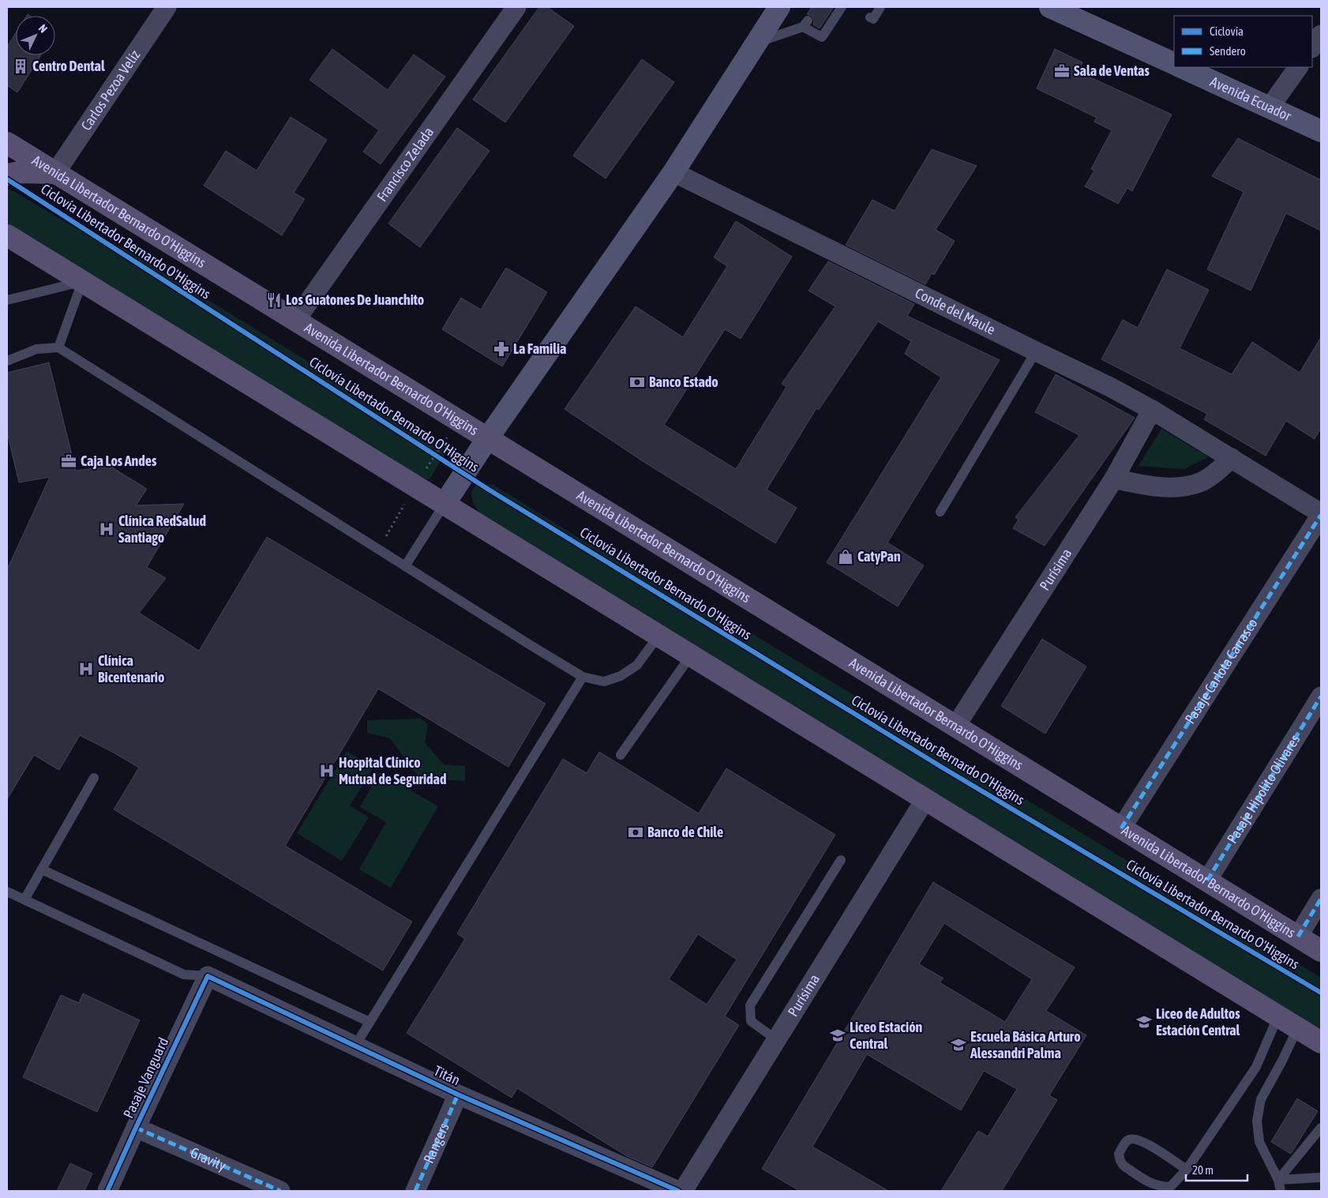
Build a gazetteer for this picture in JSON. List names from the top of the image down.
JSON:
{
  "streets": {
    "main road": ["Avenida Ecuador", "Avenida Libertador Bernardo O'Higgins"],
    "street": [
      "Carlos Pezoa Veliz",
      "Francisco Zelada",
      "Conde del Maule",
      "Purísima",
      "Pasaje Carlota Carrasco",
      "Pasaje Hipolito Olivares",
      "Titán",
      "Pasaje Vanguard",
      "Rangers",
      "Gravity"
    ],
    "cycle path": ["Ciclovía Libertador Bernardo O'Higgins"]
  },
  "crossings": [
    ["Carlos Pezoa Veliz", "Avenida Libertador Bernardo O'Higgins"],
    ["Francisco Zelada", "Avenida Libertador Bernardo O'Higgins"],
    ["Avenida Libertador Bernardo O'Higgins", "Purísima"],
    ["Avenida Libertador Bernardo O'Higgins", "Pasaje Carlota Carrasco"],
    ["Avenida Libertador Bernardo O'Higgins", "Pasaje Hipolito Olivares"],
    ["Conde del Maule", "Purísima"],
    ["Conde del Maule", "Pasaje Carlota Carrasco"],
    ["Titán", "Pasaje Vanguard"],
    ["Titán", "Rangers"],
    ["Pasaje Vanguard", "Gravity"]
  ],
  "places": {
    "building": ["Centro Dental"],
    "office": ["Sala de Ventas", "Caja Los Andes"],
    "restaurant": ["Los Guatones De Juanchito"],
    "pharmacy": ["La Familia"],
    "bank": ["Banco Estado", "Banco de Chile"],
    "hospital": ["Clínica RedSalud Santiago", "Clínica Bicentenario", "Hospital Clínico Mutual de Seguridad"],
    "shop": ["CatyPan"],
    "school or university": ["Liceo de Adultos Estación Central", "Liceo Estación Central", "Escuela Básica Arturo Alessandri Palma"]
  },
  "legend": ["Ciclovía", "Sendero"],
  "scale_bar": "20 m",
  "north": "top right"
}
